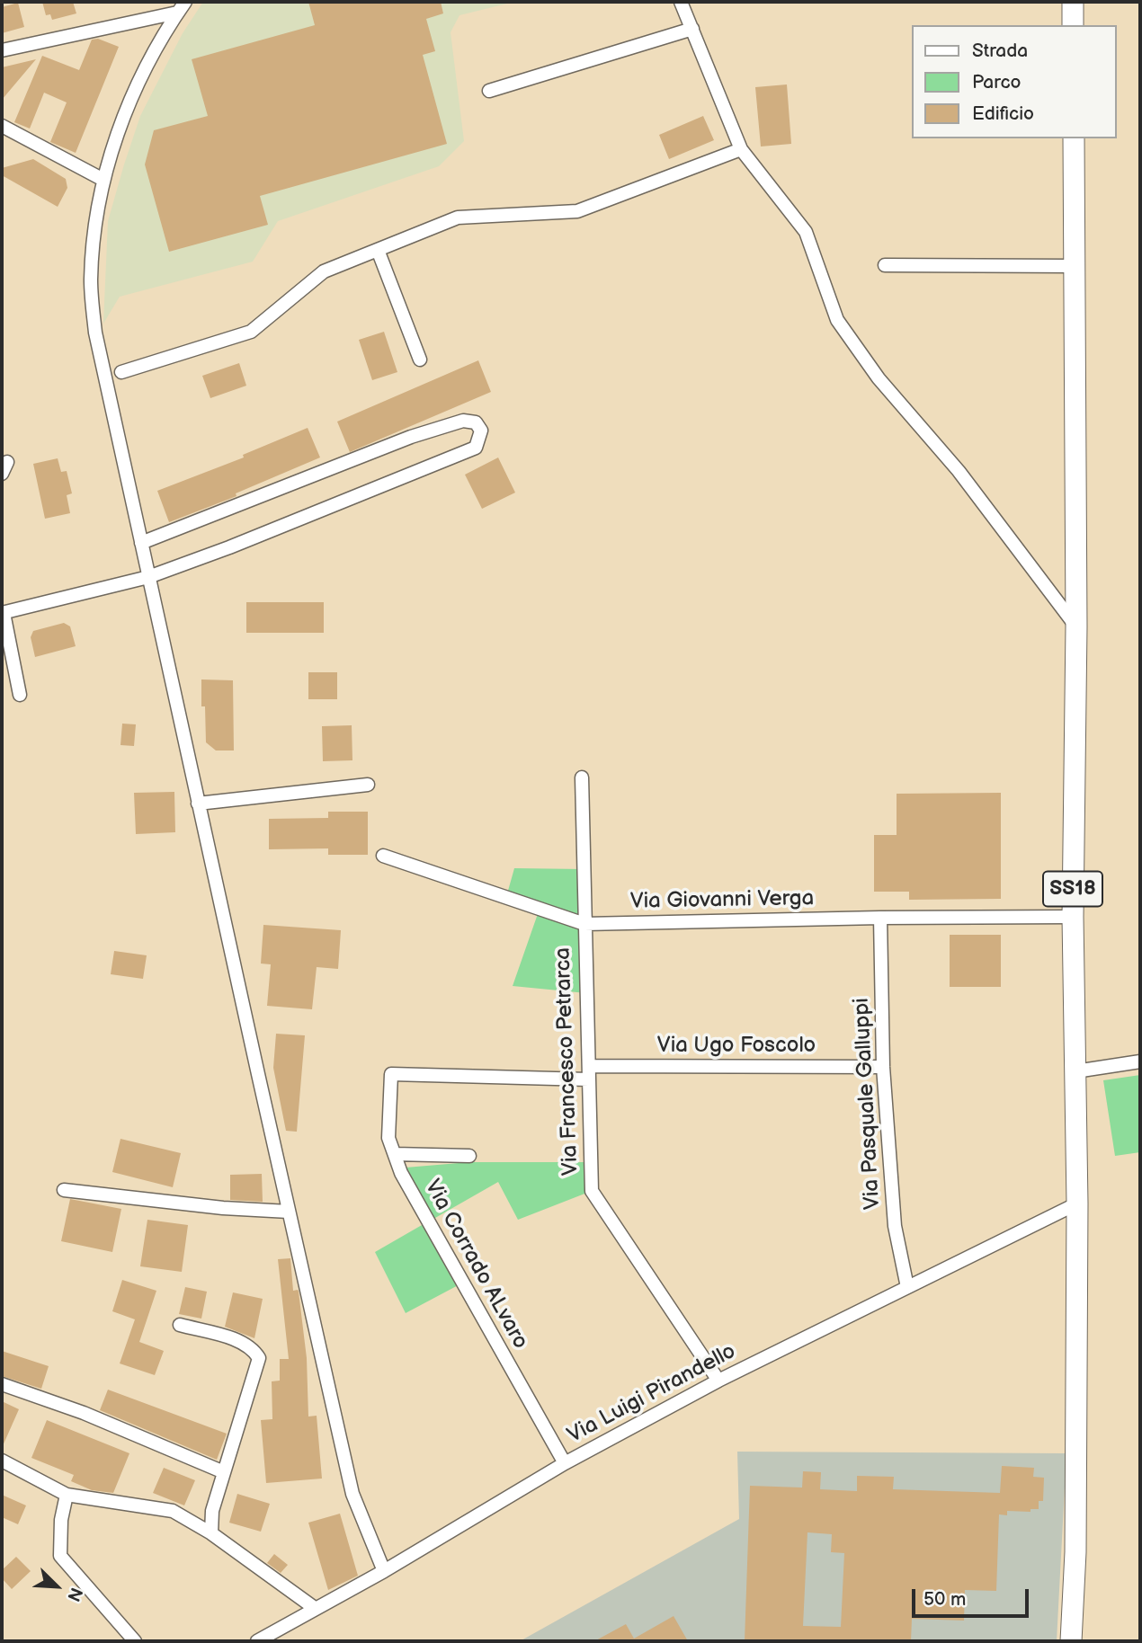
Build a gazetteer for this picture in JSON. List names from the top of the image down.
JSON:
{
  "streets": {
    "main road": ["SS18"],
    "street": [
      "Via Giovanni Verga",
      "Via Ugo Foscolo",
      "Via Francesco Petrarca",
      "Via Pasquale Galluppi",
      "Via Corrado ALvaro",
      "Via Luigi Pirandello"
    ]
  },
  "crossings": [
    ["SS18", "Via Giovanni Verga"],
    ["SS18", "Via Luigi Pirandello"],
    ["Via Giovanni Verga", "Via Francesco Petrarca"],
    ["Via Giovanni Verga", "Via Pasquale Galluppi"],
    ["Via Ugo Foscolo", "Via Francesco Petrarca"],
    ["Via Ugo Foscolo", "Via Pasquale Galluppi"],
    ["Via Ugo Foscolo", "Via Corrado ALvaro"],
    ["Via Francesco Petrarca", "Via Luigi Pirandello"],
    ["Via Pasquale Galluppi", "Via Luigi Pirandello"],
    ["Via Corrado ALvaro", "Via Luigi Pirandello"]
  ],
  "legend": ["Strada", "Parco", "Edificio"],
  "scale_bar": "50 m",
  "north": "bottom right"
}
